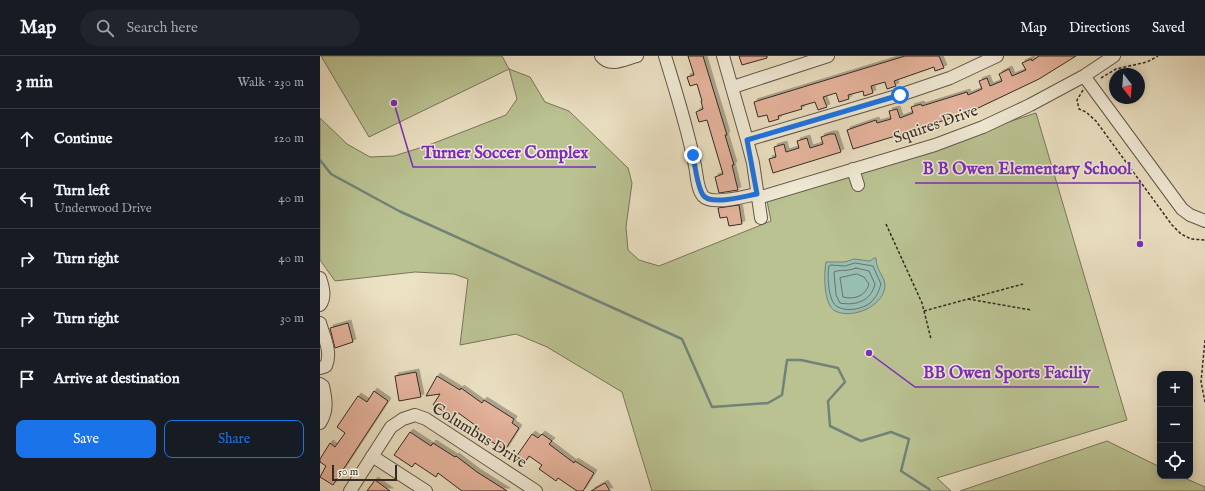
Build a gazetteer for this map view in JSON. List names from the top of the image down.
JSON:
{
  "streets": {
    "street": ["Squires Drive", "Columbus Drive"]
  },
  "places": ["Turner Soccer Complex", "B B Owen Elementary School", "BB Owen Sports Faciliy"],
  "scale_bar": "50 m",
  "north": "bottom",
  "page": {
    "header": "Map",
    "search": "Search here",
    "nav": ["Map", "Directions", "Saved"],
    "heading": ["3 min", "Walk · 230 m"],
    "list": [
      ["Continue", "120 m"],
      ["Turn left", "Underwood Drive", "40 m"],
      ["Turn right", "40 m"],
      ["Turn right", "30 m"],
      "Arrive at destination"
    ],
    "map_buttons": ["+", "−"],
    "buttons": ["Save", "Share"],
    "scale": "50 m"
  }
}
